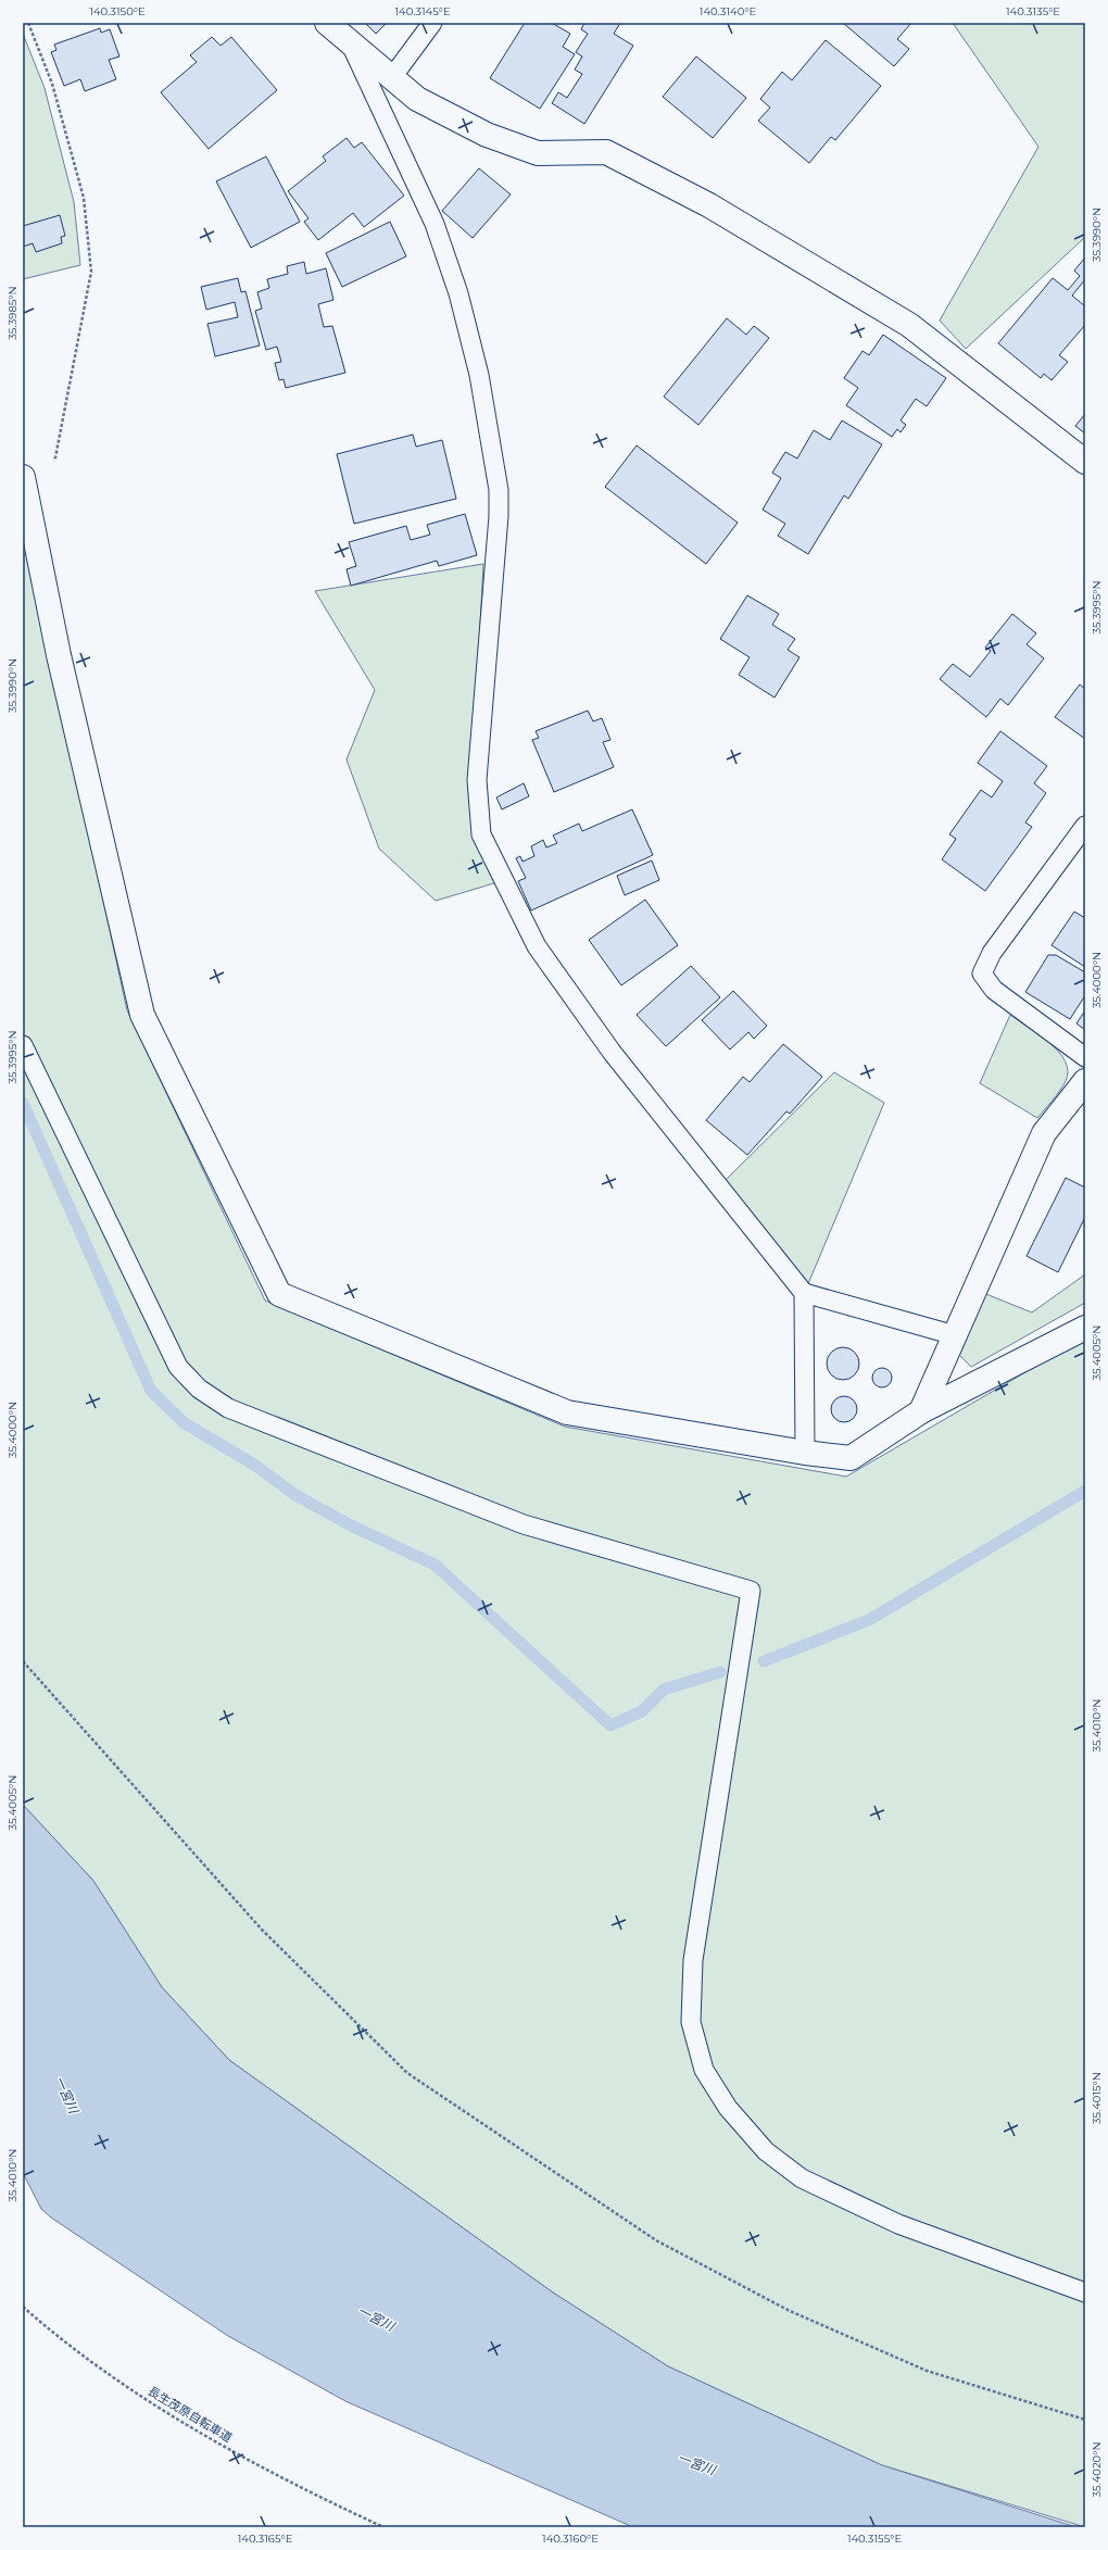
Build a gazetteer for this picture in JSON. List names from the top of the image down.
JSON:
{
  "streets": {
    "path": ["長生茂原自転車道"]
  },
  "water": ["一宮川"],
  "coordinates": [
    "140.3150°E",
    "140.3145°E",
    "140.3140°E",
    "140.3135°E",
    "35.3990°N",
    "35.3985°N",
    "35.3995°N",
    "35.4000°N",
    "35.4005°N",
    "35.4010°N",
    "35.4015°N",
    "35.4020°N",
    "140.3165°E",
    "140.3160°E",
    "140.3155°E"
  ]
}
